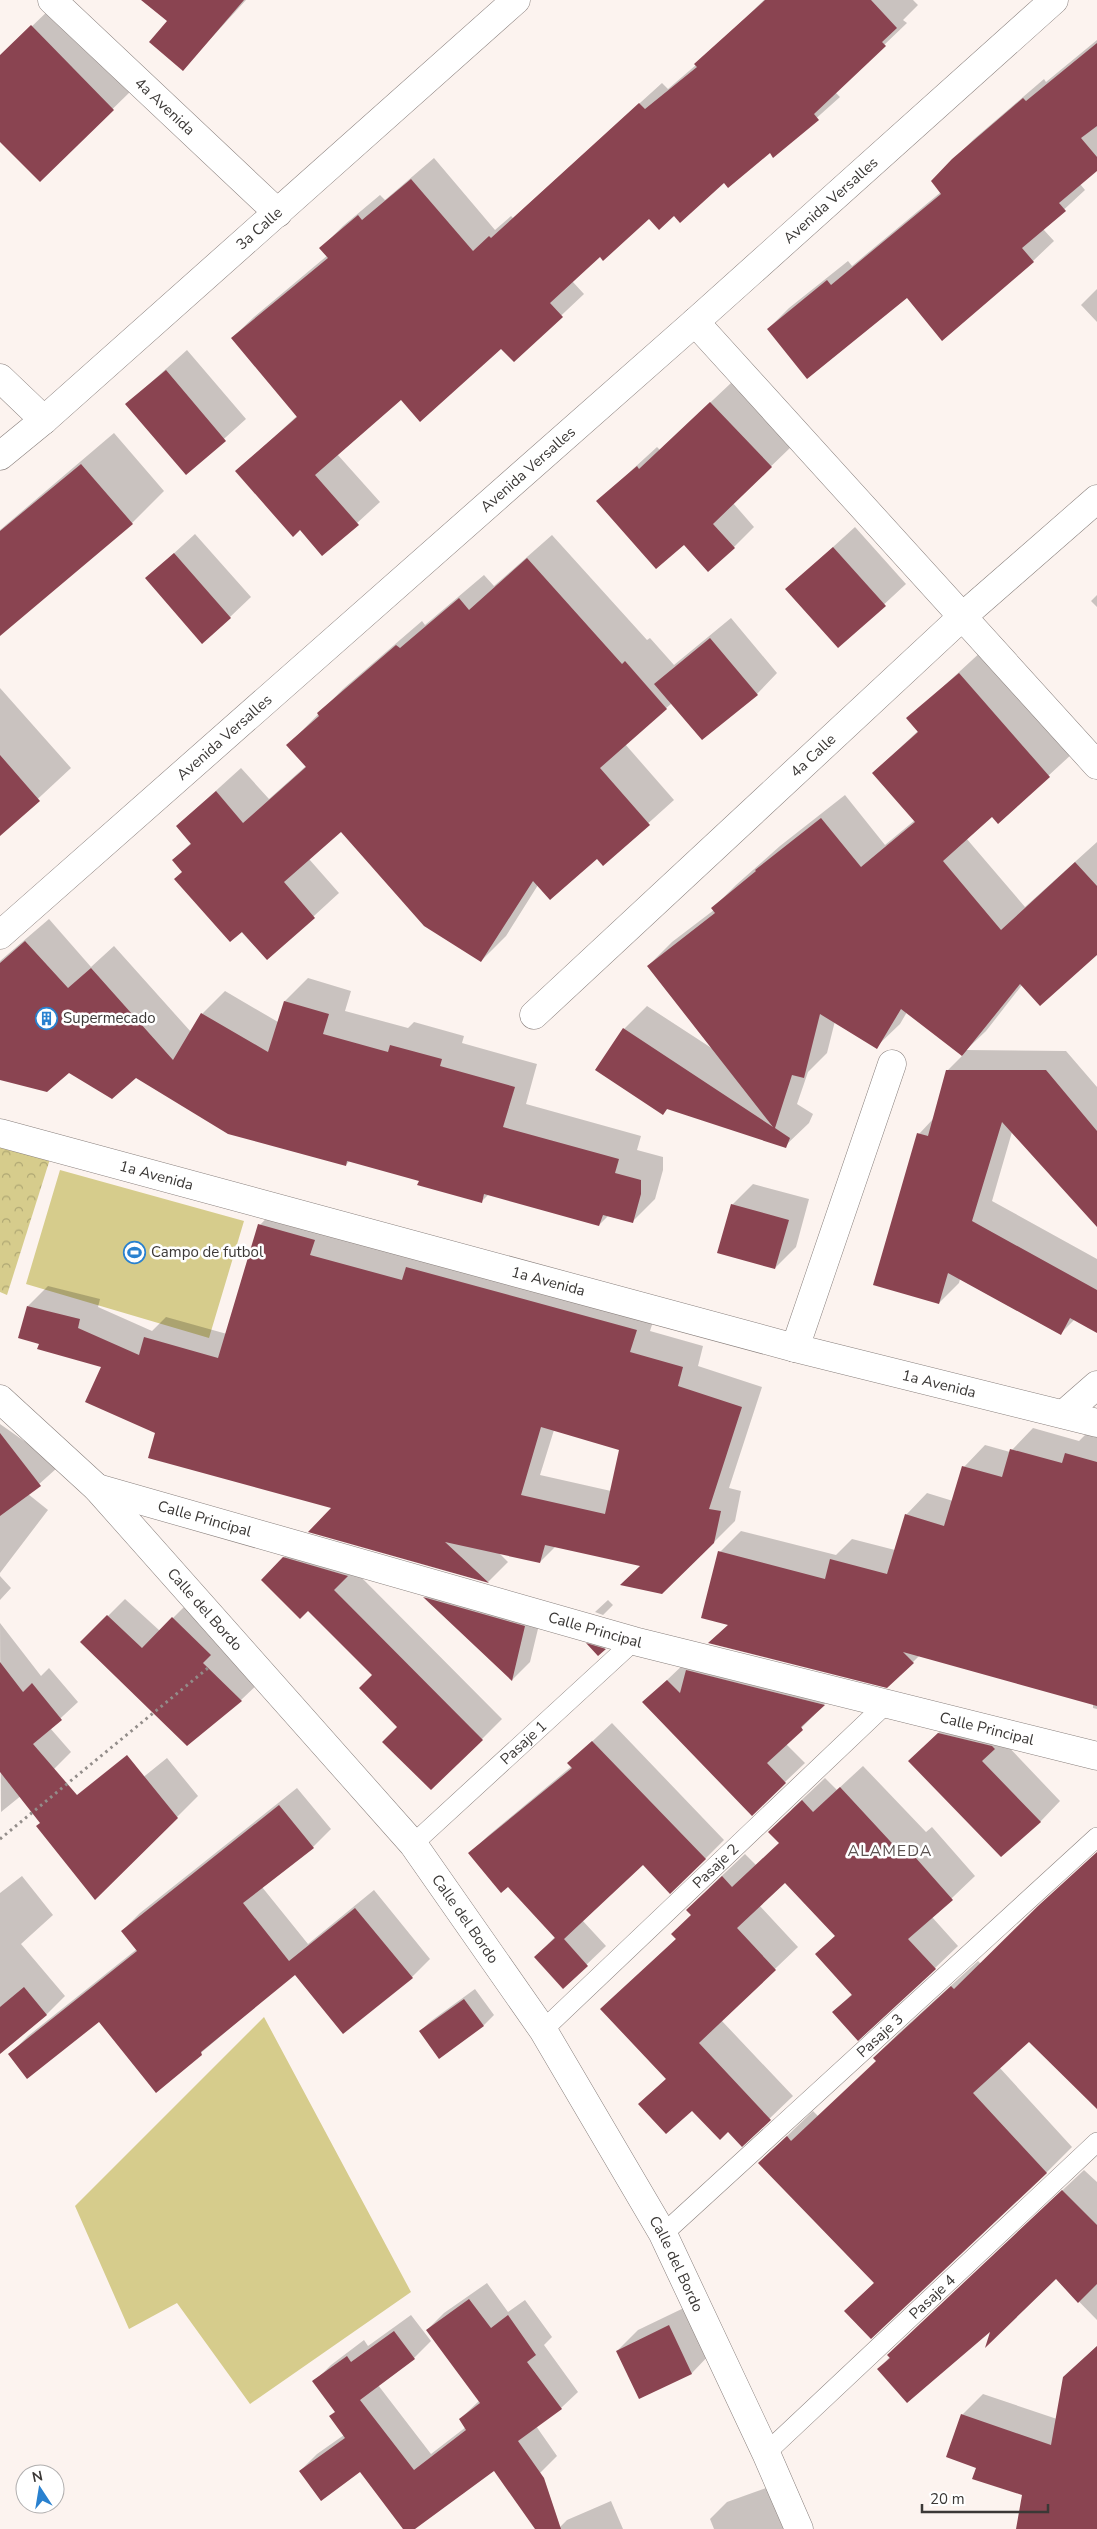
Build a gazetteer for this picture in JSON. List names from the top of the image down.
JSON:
{
  "streets": {
    "street": [
      "4a Avenida",
      "Avenida Versalles",
      "3a Calle",
      "4a Calle",
      "1a Avenida",
      "Calle Principal",
      "Calle del Bordo"
    ],
    "lane": [
      "Pasaje 1",
      "Pasaje 2",
      "Pasaje 3",
      "Pasaje 4"
    ]
  },
  "crossings": [
    ["4a Avenida", "3a Calle"],
    ["Calle Principal", "Calle del Bordo"],
    ["Calle Principal", "Pasaje 1"],
    ["Calle Principal", "Pasaje 2"],
    ["Calle del Bordo", "Pasaje 1"],
    ["Calle del Bordo", "Pasaje 2"],
    ["Calle del Bordo", "Pasaje 3"],
    ["Calle del Bordo", "Pasaje 4"]
  ],
  "districts": ["ALAMEDA"],
  "places": {
    "building": ["Supermecado"],
    "sports": ["Campo de futbol"]
  },
  "scale_bar": "20 m",
  "north": "top"
}
